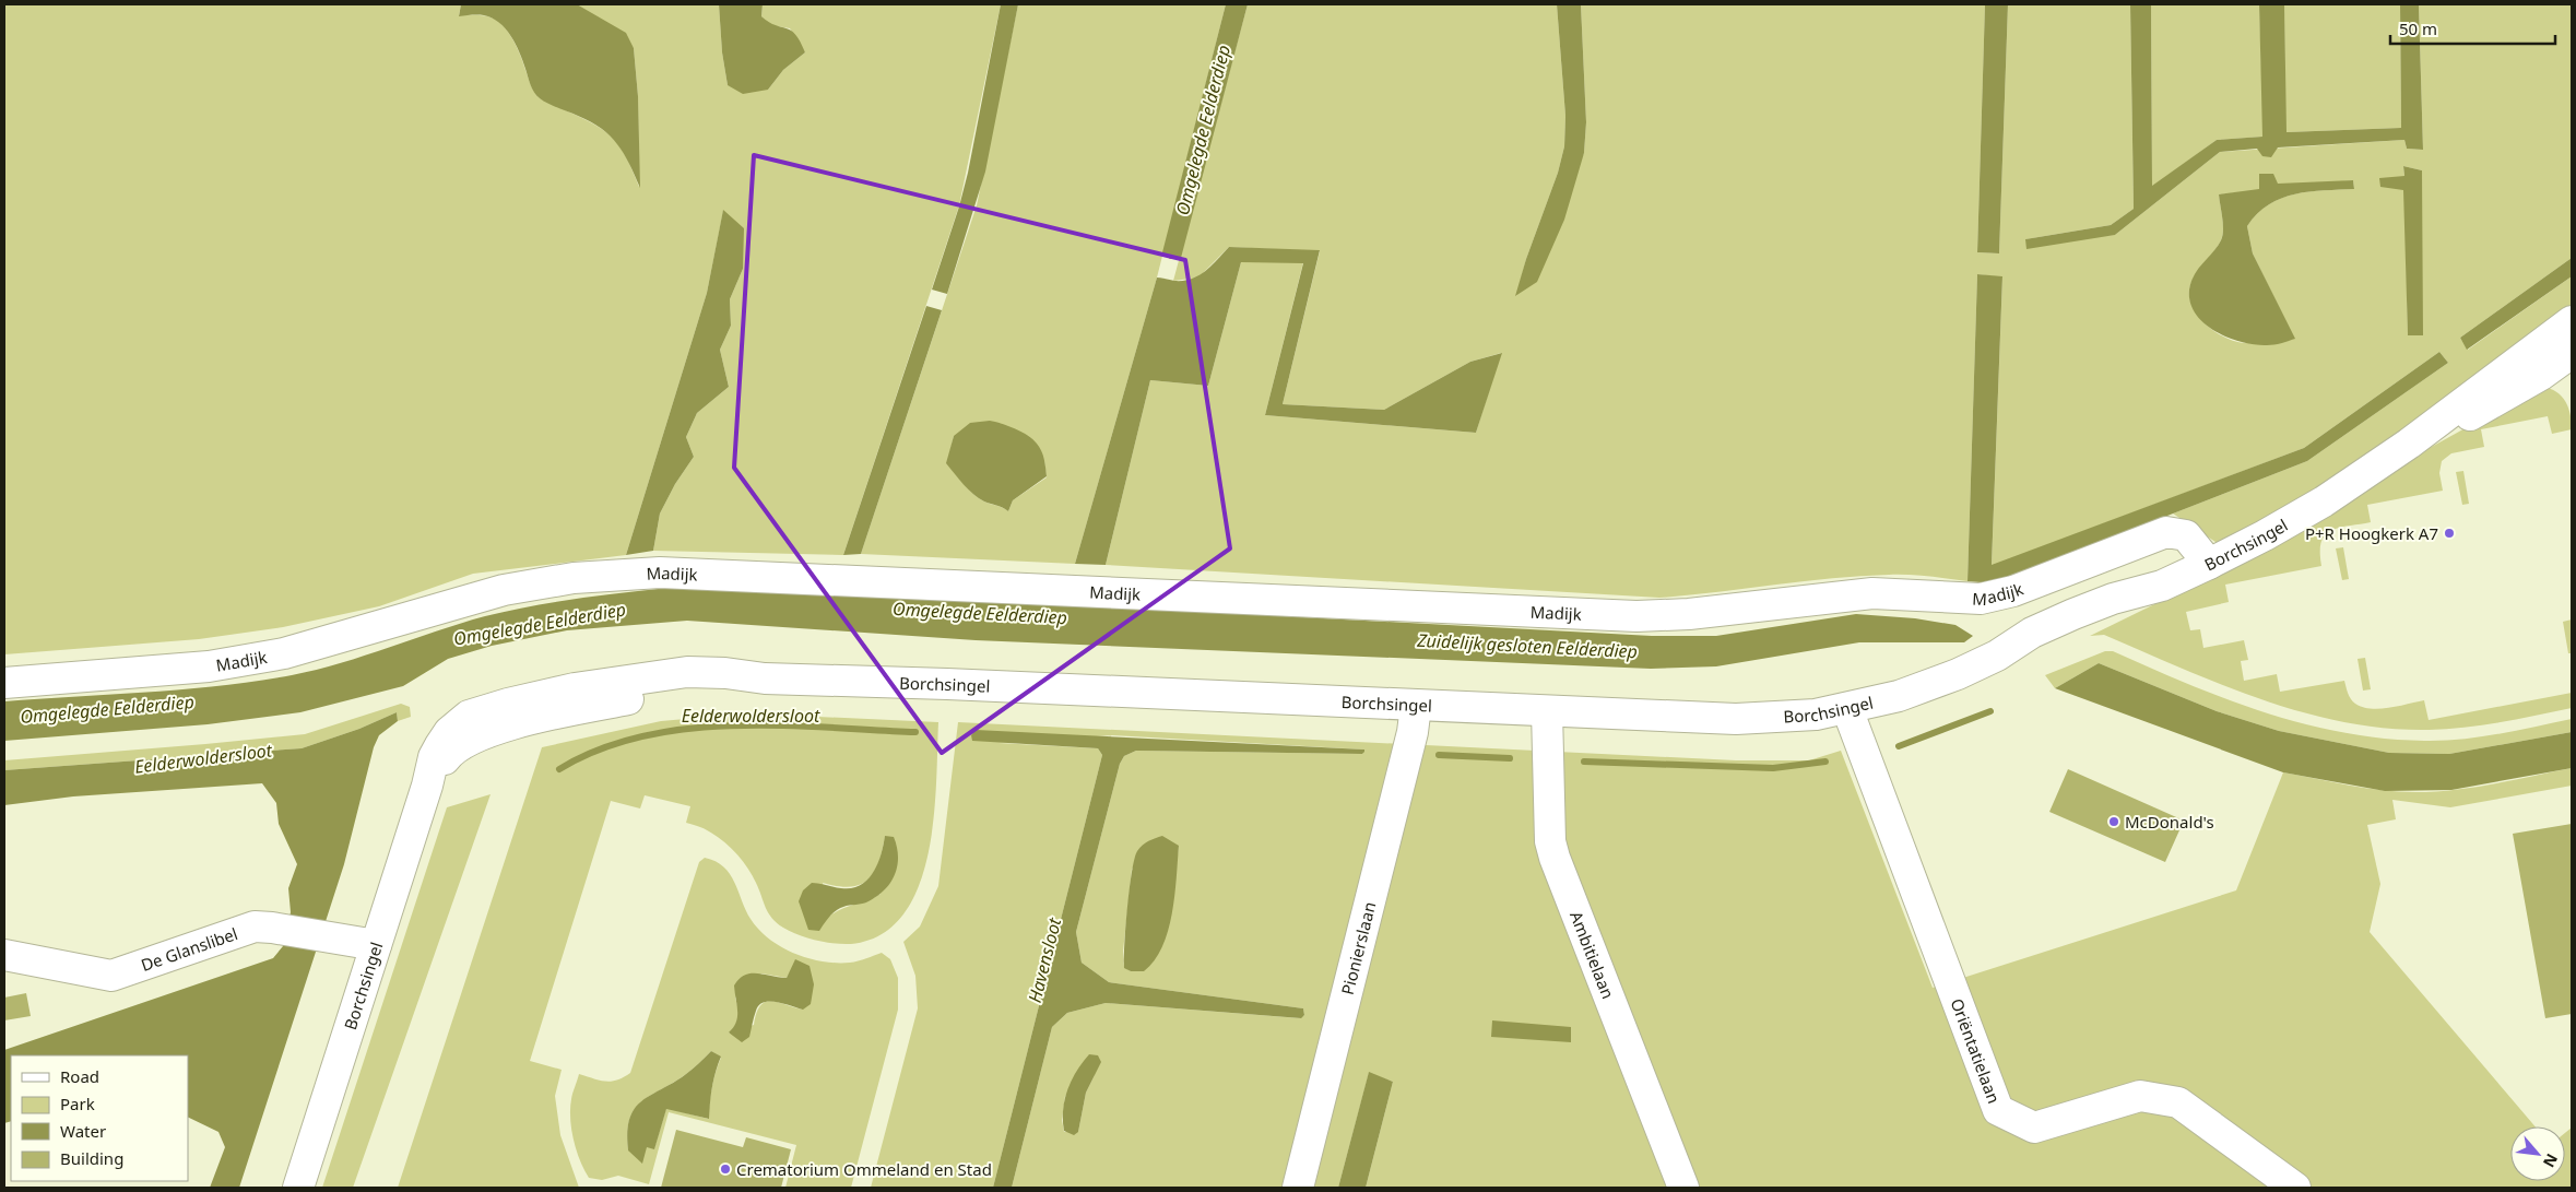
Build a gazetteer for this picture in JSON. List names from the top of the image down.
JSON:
{
  "streets": {
    "street": [
      "Borchsingel",
      "Madijk",
      "Pionierslaan",
      "De Glanslibel",
      "Ambitielaan",
      "Oriëntatielaan"
    ]
  },
  "crossings": [
    ["Borchsingel", "Madijk"],
    ["Borchsingel", "Pionierslaan"],
    ["Borchsingel", "De Glanslibel"],
    ["Borchsingel", "Ambitielaan"],
    ["Borchsingel", "Oriëntatielaan"]
  ],
  "water": [
    "Omgelegde Eelderdiep",
    "Zuidelijk gesloten Eelderdiep",
    "Eelderwoldersloot",
    "Havensloot"
  ],
  "places": ["P+R Hoogkerk A7", "McDonald's", "Crematorium Ommeland en Stad"],
  "legend": [
    "Road",
    "Park",
    "Water",
    "Building"
  ],
  "scale_bar": "50 m",
  "north": "bottom right"
}
